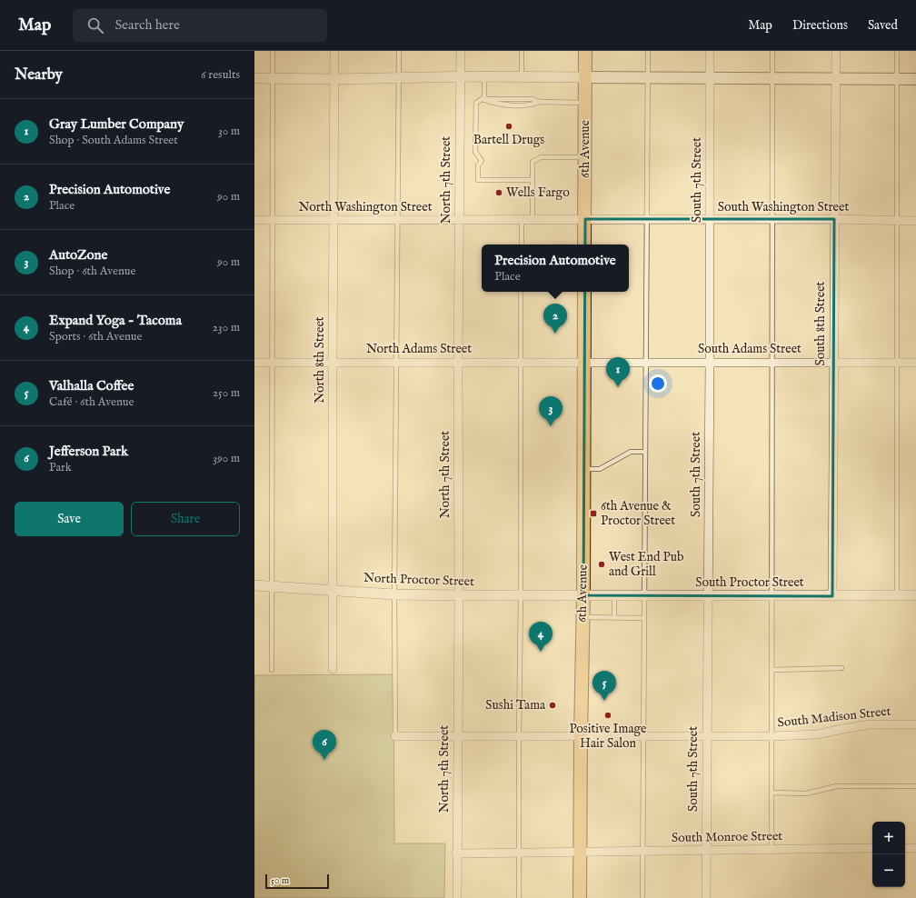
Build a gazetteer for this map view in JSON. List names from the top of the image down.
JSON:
{
  "streets": {
    "main road": ["6th Avenue"],
    "street": [
      "North 7th Street",
      "South 7th Street",
      "North Washington Street",
      "South Washington Street",
      "South 8th Street",
      "North Adams Street",
      "South Adams Street",
      "North 8th Street",
      "North Proctor Street",
      "South Proctor Street",
      "South Madison Street",
      "South Monroe Street"
    ]
  },
  "crossings": [
    ["6th Avenue", "North Washington Street"],
    ["6th Avenue", "South Washington Street"],
    ["6th Avenue", "North Adams Street"],
    ["6th Avenue", "South Adams Street"],
    ["6th Avenue", "North Proctor Street"],
    ["6th Avenue", "South Proctor Street"],
    ["6th Avenue", "South Madison Street"],
    ["6th Avenue", "South Monroe Street"],
    ["North 7th Street", "North Washington Street"],
    ["North 7th Street", "North Adams Street"],
    ["North 7th Street", "North Proctor Street"],
    ["North 7th Street", "South Madison Street"],
    ["North 7th Street", "South Monroe Street"],
    ["South 7th Street", "South Washington Street"],
    ["South 7th Street", "South Adams Street"],
    ["South 7th Street", "South Proctor Street"],
    ["South 7th Street", "South Madison Street"],
    ["South 7th Street", "South Monroe Street"],
    ["North Washington Street", "South Washington Street"],
    ["North Washington Street", "North 8th Street"],
    ["South Washington Street", "South 8th Street"],
    ["South 8th Street", "South Adams Street"],
    ["South 8th Street", "South Proctor Street"],
    ["North Adams Street", "South Adams Street"],
    ["North Adams Street", "North 8th Street"],
    ["North 8th Street", "North Proctor Street"],
    ["North Proctor Street", "South Proctor Street"]
  ],
  "places": {
    "other": [
      "Bartell Drugs",
      "Wells Fargo",
      "West End Pub and Grill",
      "Sushi Tama",
      "Positive Image Hair Salon"
    ],
    "transit": ["6th Avenue & Proctor Street"]
  },
  "scale_bar": "50 m",
  "page": {
    "header": "Map",
    "search": "Search here",
    "nav": ["Map", "Directions", "Saved"],
    "heading": ["Nearby", "6 results"],
    "list": [
      {
        "mark": "1",
        "name": "Gray Lumber Company",
        "note": "Shop · South Adams Street",
        "value": "30 m"
      },
      {
        "mark": "2",
        "name": "Precision Automotive",
        "note": "Place",
        "value": "90 m"
      },
      {
        "mark": "3",
        "name": "AutoZone",
        "note": "Shop · 6th Avenue",
        "value": "90 m"
      },
      {
        "mark": "4",
        "name": "Expand Yoga - Tacoma",
        "note": "Sports · 6th Avenue",
        "value": "230 m"
      },
      {
        "mark": "5",
        "name": "Valhalla Coffee",
        "note": "Café · 6th Avenue",
        "value": "250 m"
      },
      {
        "mark": "6",
        "name": "Jefferson Park",
        "note": "Park",
        "value": "390 m"
      }
    ],
    "popup": ["Precision Automotive", "Place"],
    "pins": [
      "2",
      "1",
      "3",
      "4",
      "5",
      "6"
    ],
    "buttons": ["Save", "Share"],
    "map_buttons": ["+", "−"],
    "scale": "50 m"
  }
}
